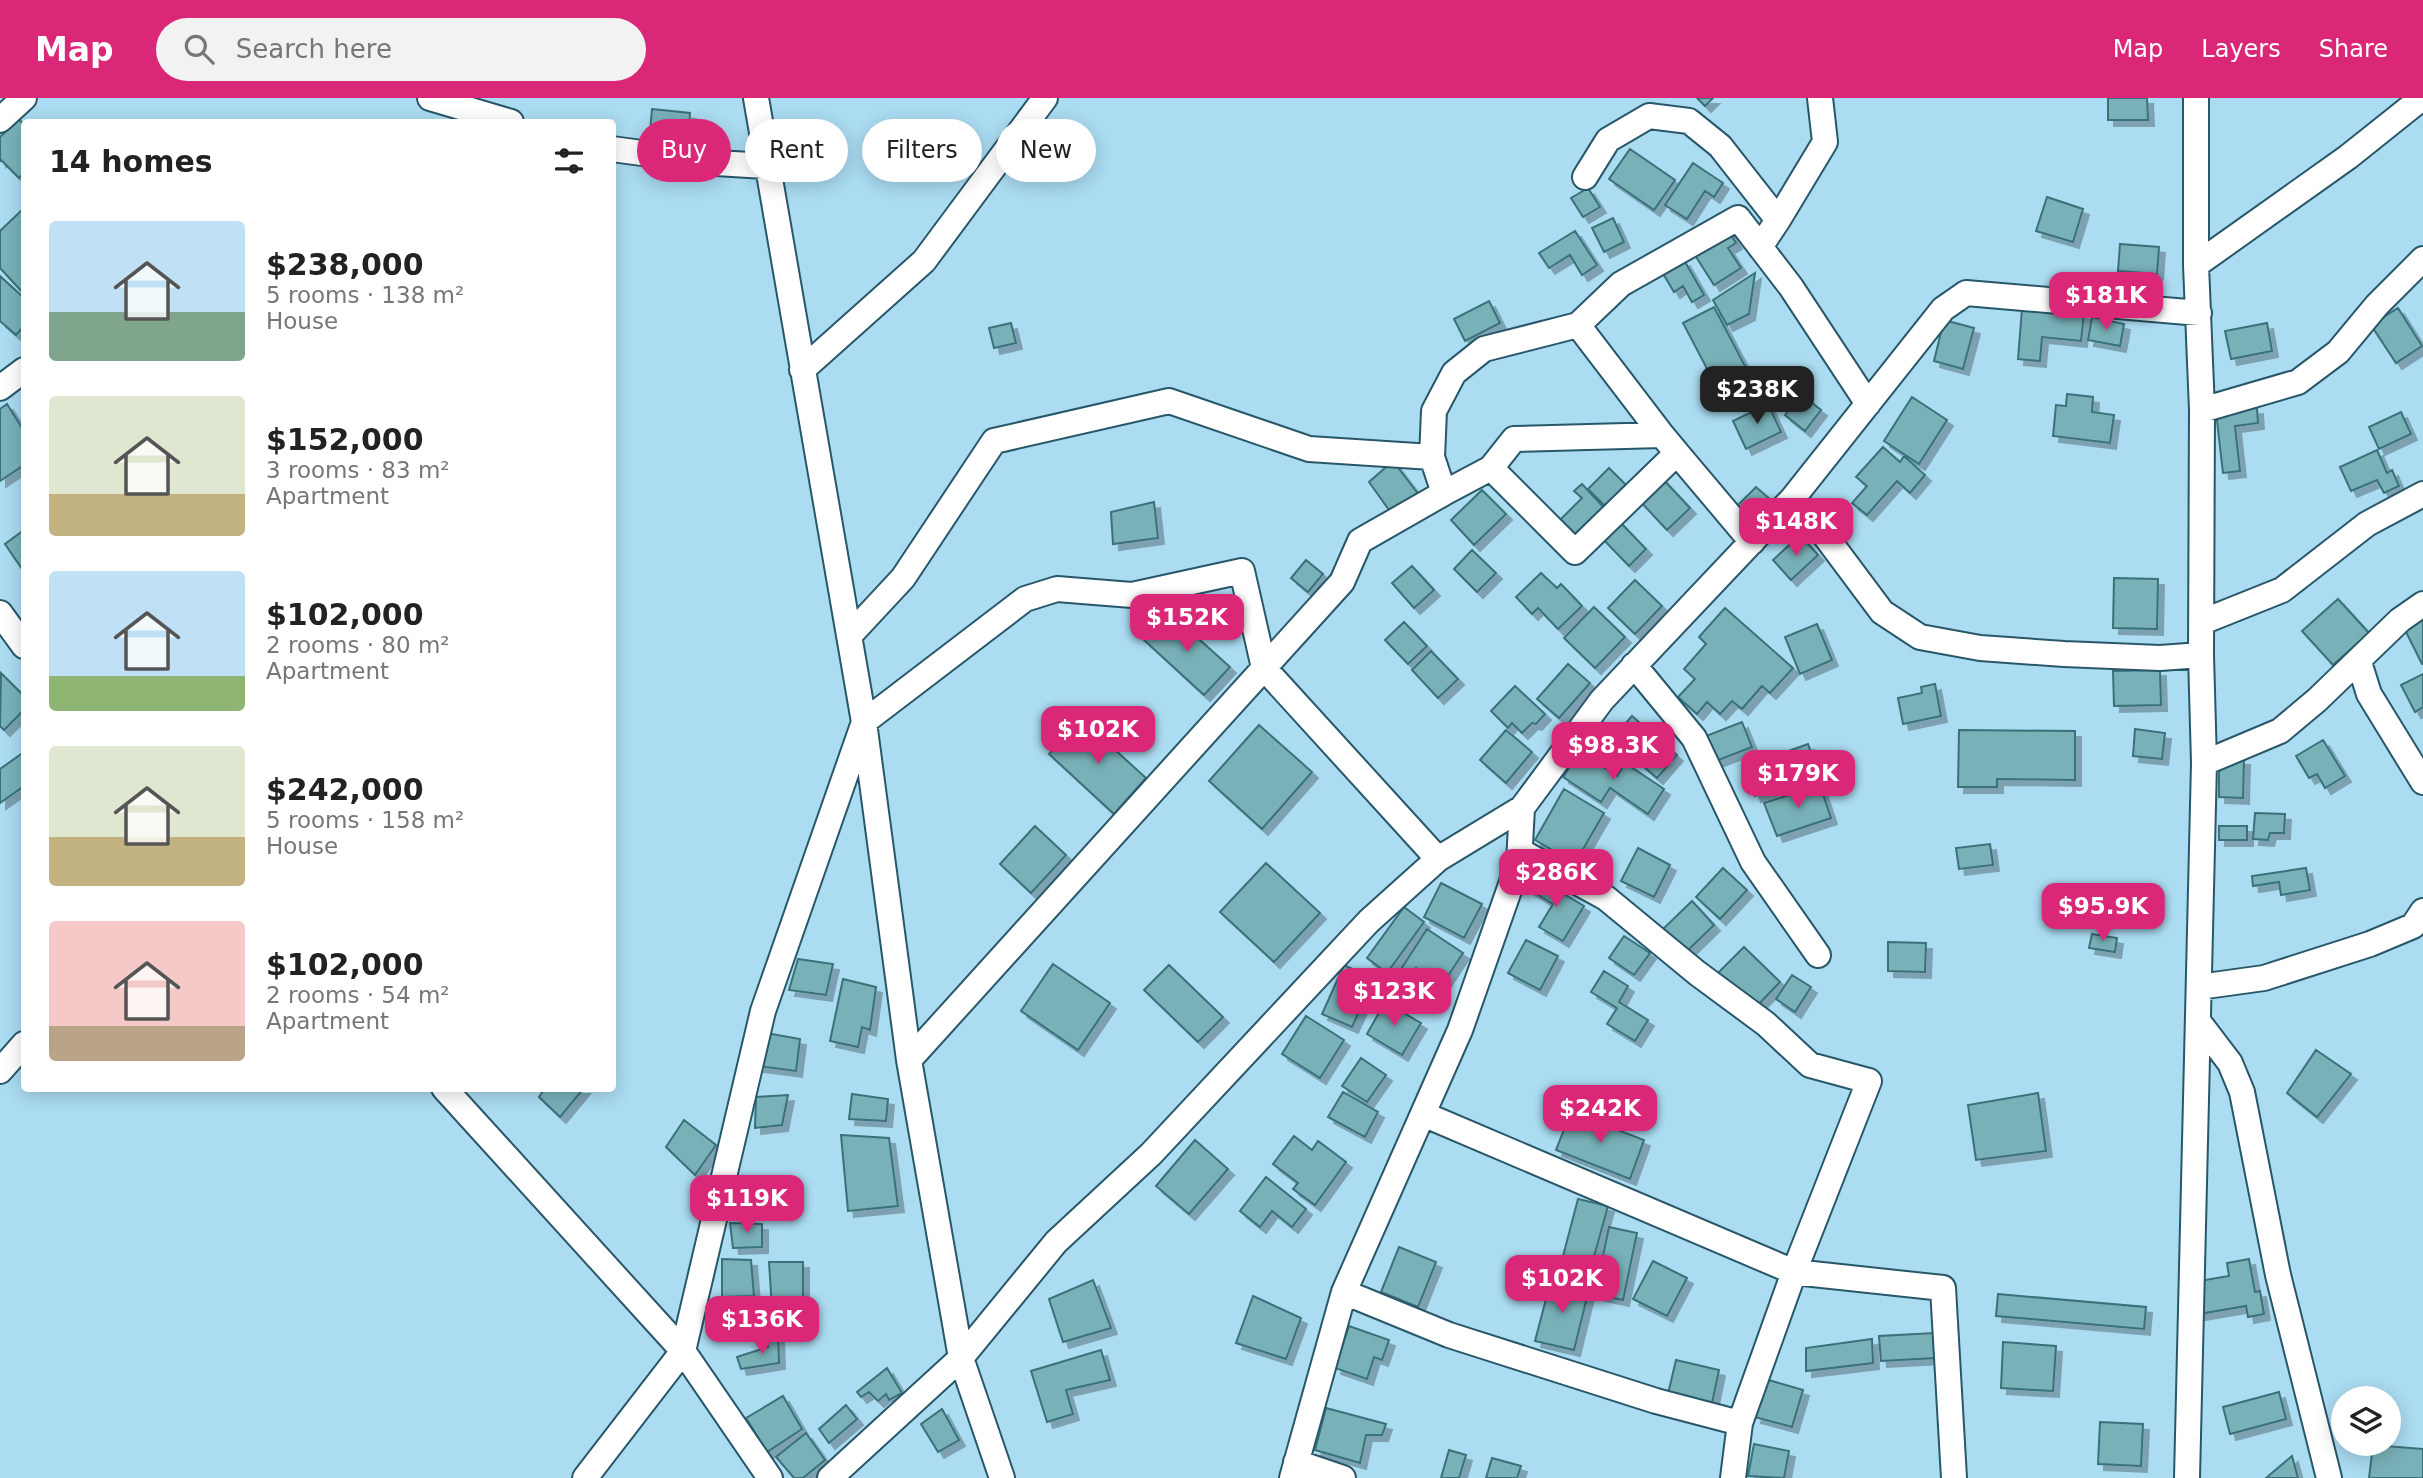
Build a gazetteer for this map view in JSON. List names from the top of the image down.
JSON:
{
  "page": {
    "header": "Map",
    "search": "Search here",
    "nav": ["Map", "Layers", "Share"],
    "chip": [
      "Buy",
      "Rent",
      "Filters",
      "New"
    ],
    "heading": "14 homes",
    "list": [
      {
        "name": "$238,000",
        "note": "5 rooms · 138 m² · House"
      },
      {
        "name": "$152,000",
        "note": "3 rooms · 83 m² · Apartment"
      },
      {
        "name": "$102,000",
        "note": "2 rooms · 80 m² · Apartment"
      },
      {
        "name": "$242,000",
        "note": "5 rooms · 158 m² · House"
      },
      {
        "name": "$102,000",
        "note": "2 rooms · 54 m² · Apartment"
      }
    ],
    "price": [
      "$181K",
      "$238K",
      "$148K",
      "$152K",
      "$102K",
      "$98.3K",
      "$179K",
      "$286K",
      "$95.9K",
      "$123K",
      "$242K",
      "$119K",
      "$102K",
      "$136K"
    ]
  }
}
